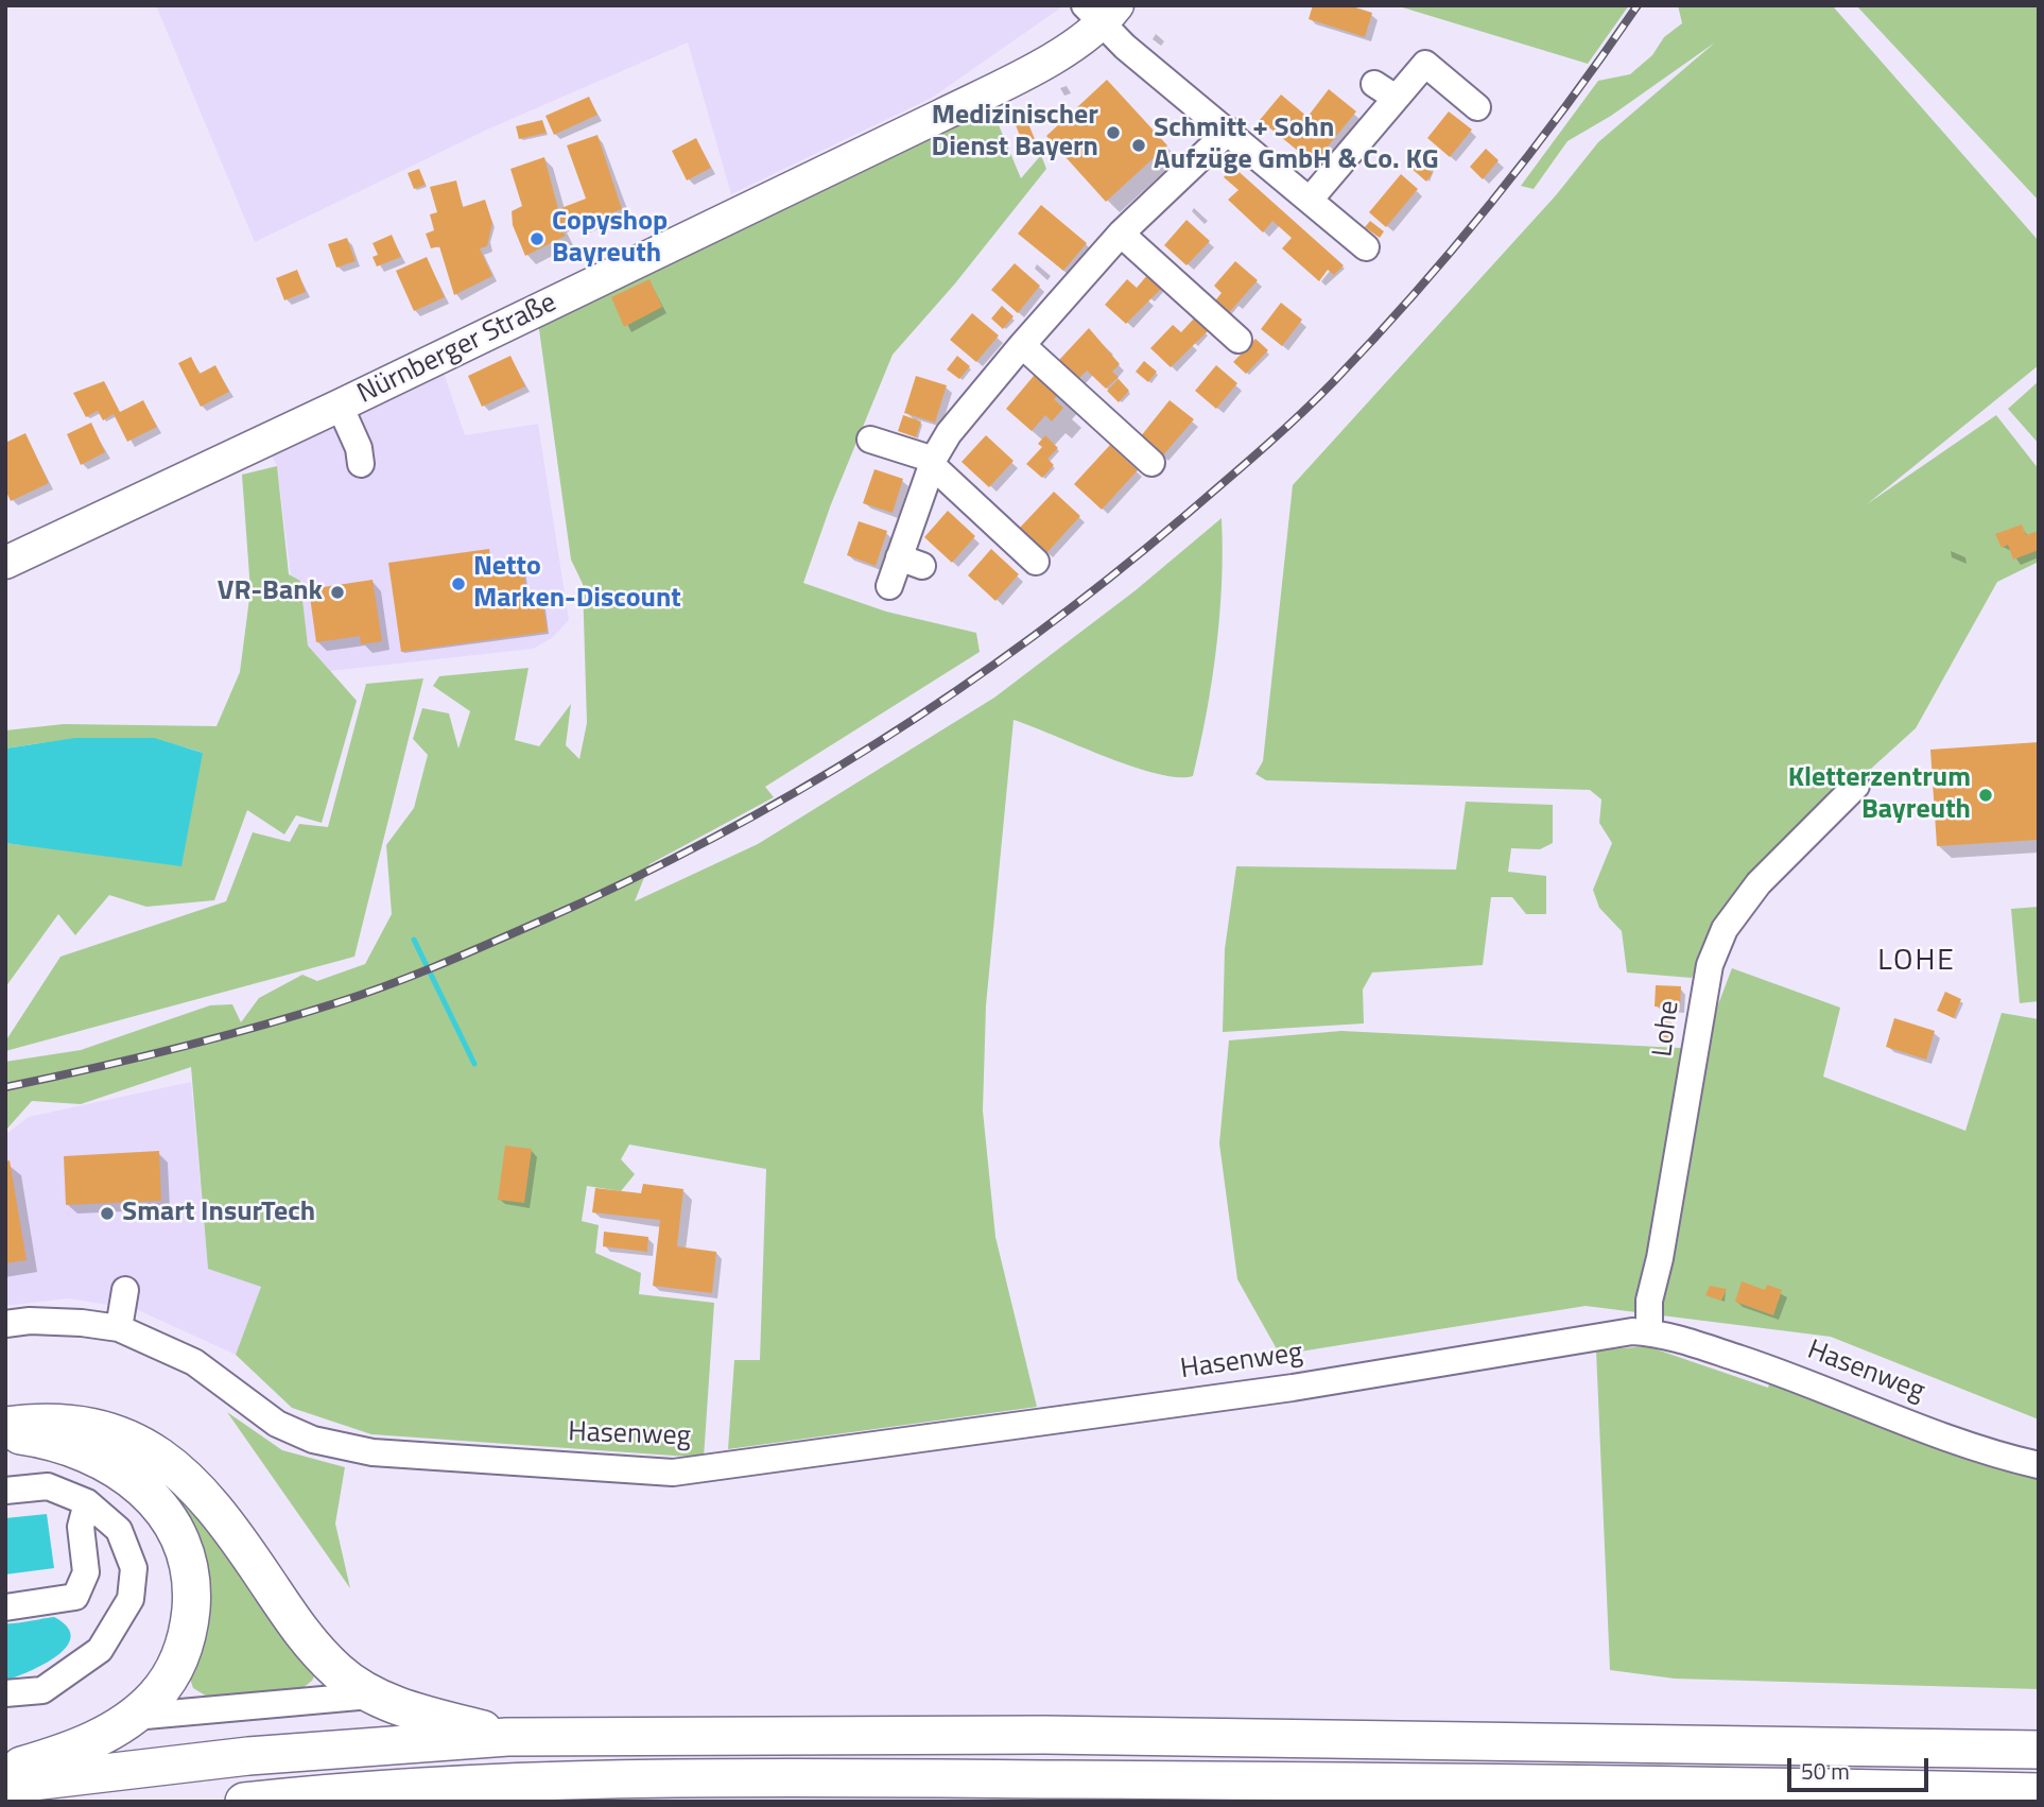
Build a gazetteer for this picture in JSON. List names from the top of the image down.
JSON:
{
  "streets": {
    "main road": ["Nürnberger Straße"],
    "street": ["Lohe", "Hasenweg"]
  },
  "crossings": [
    ["Lohe", "Hasenweg"]
  ],
  "districts": ["LOHE"],
  "places": [
    "Medizinischer Dienst Bayern",
    "Schmitt + Sohn Aufzüge GmbH & Co. KG",
    "Copyshop Bayreuth",
    "Netto Marken-Discount",
    "VR-Bank",
    "Kletterzentrum Bayreuth",
    "Smart InsurTech"
  ],
  "scale_bar": "50 m"
}
